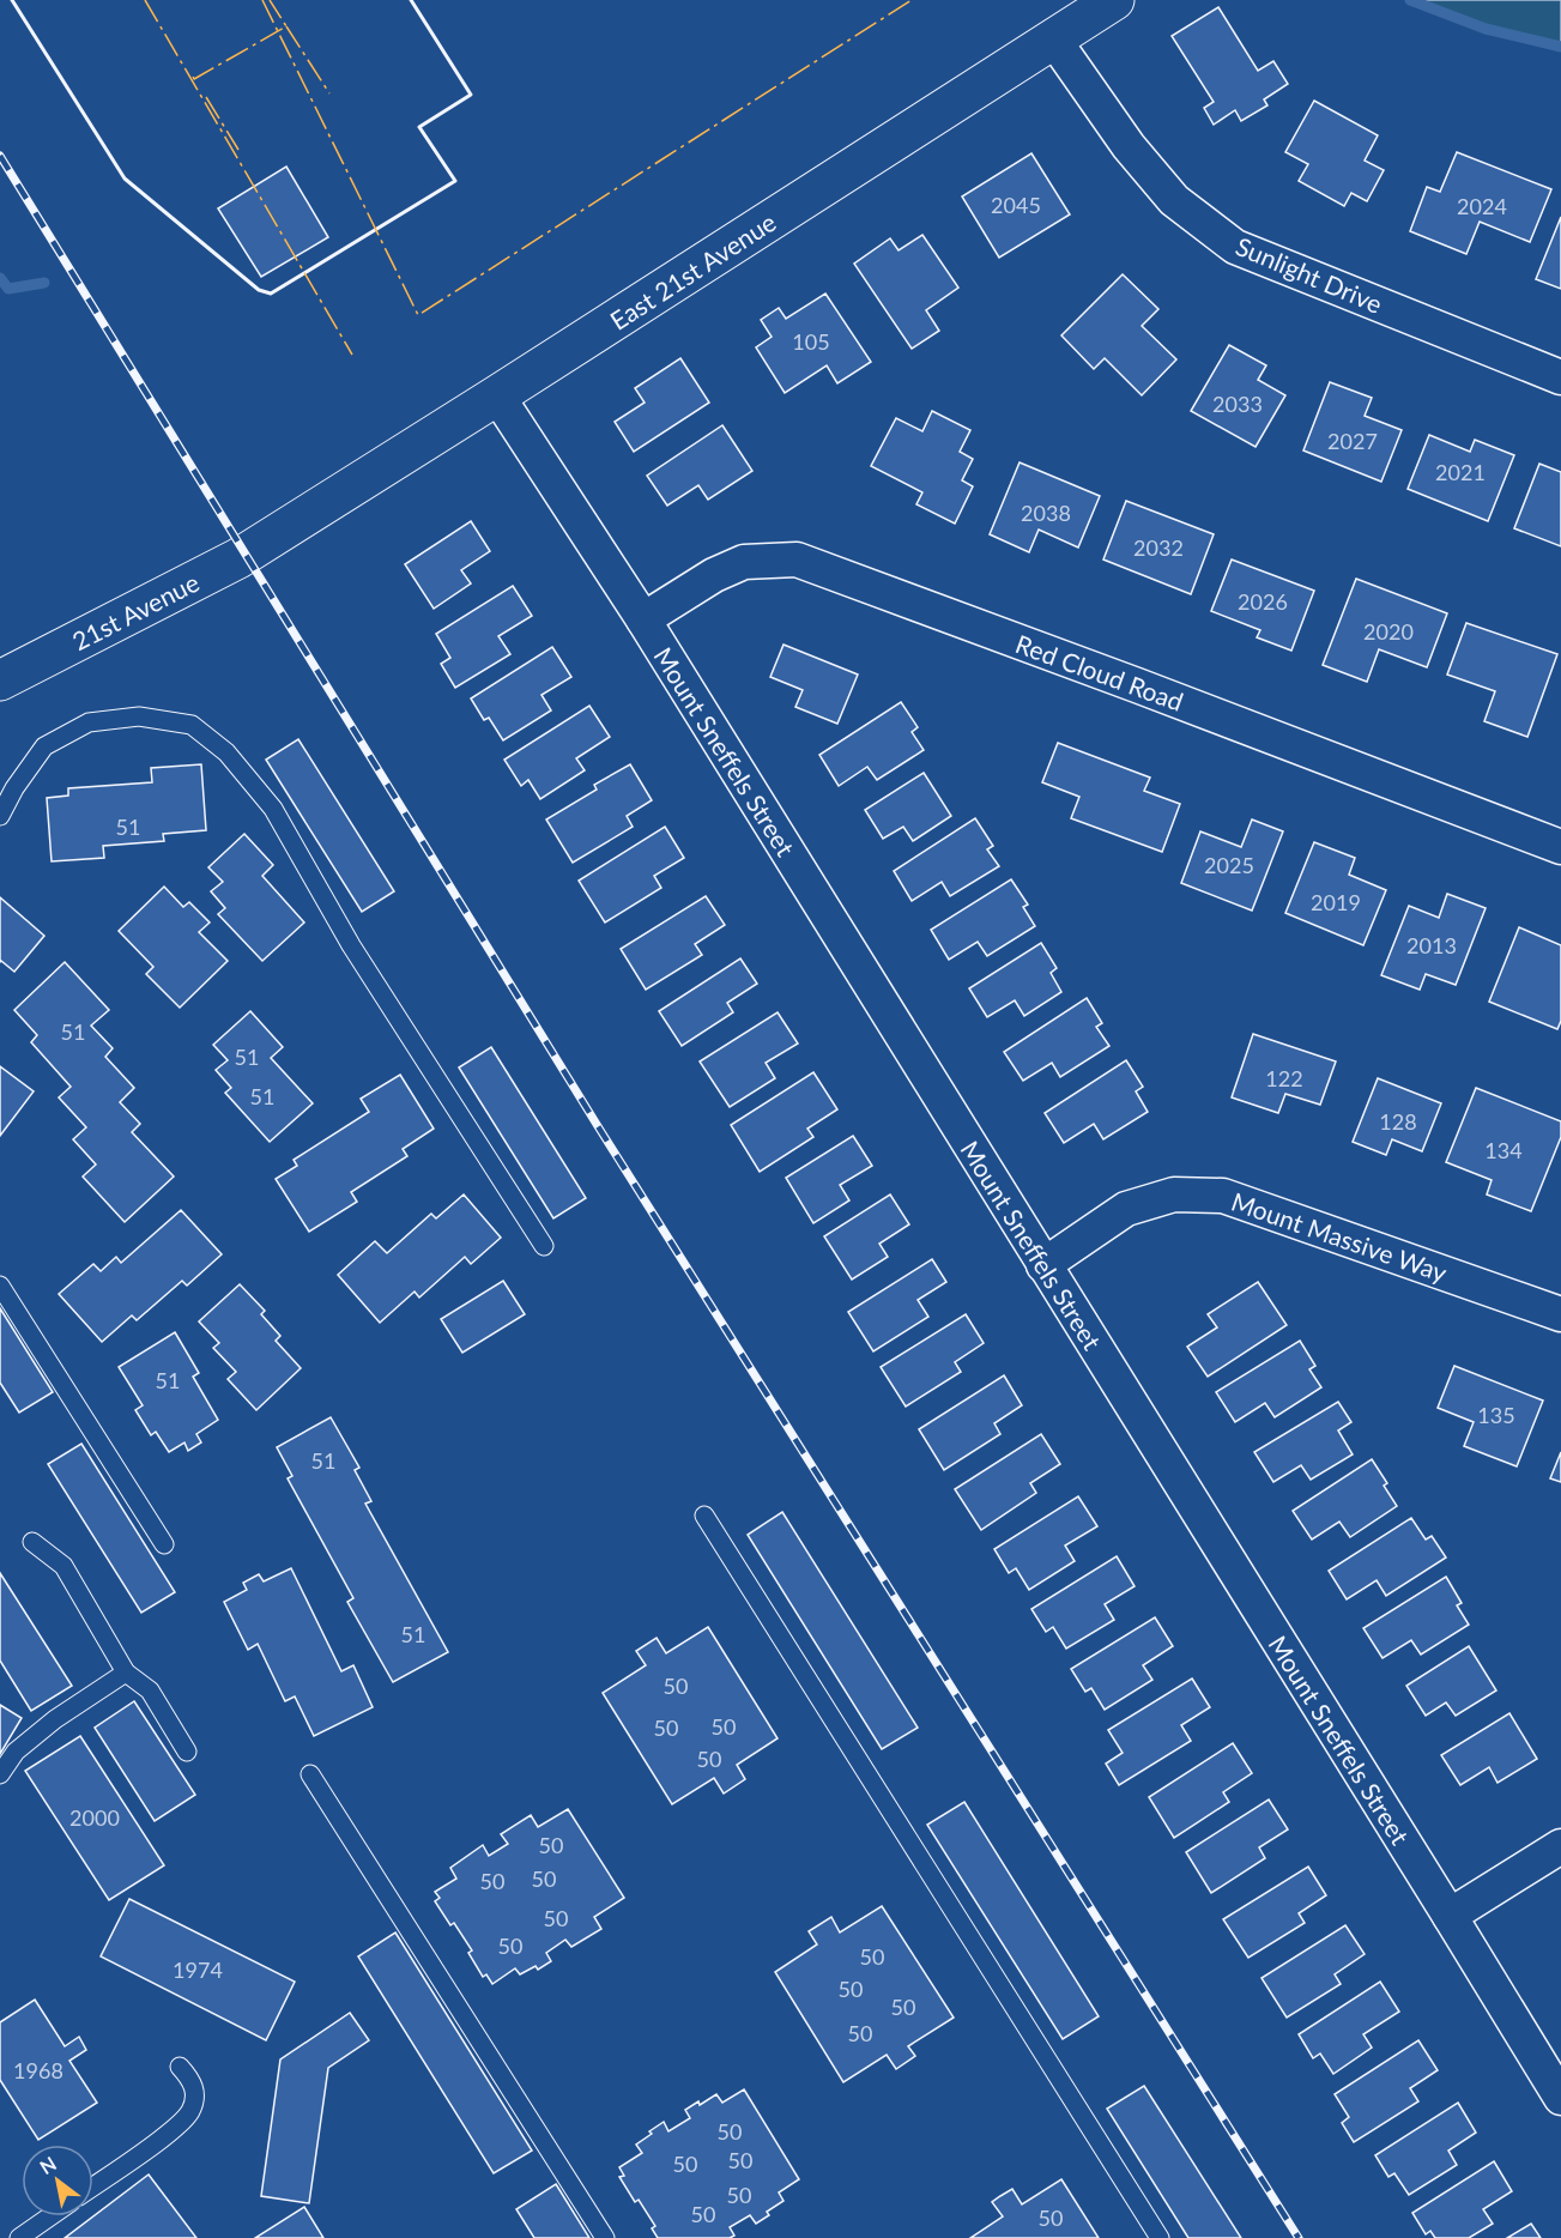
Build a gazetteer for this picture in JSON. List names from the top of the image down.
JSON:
{
  "streets": {
    "street": [
      "East 21st Avenue",
      "Sunlight Drive",
      "21st Avenue",
      "Red Cloud Road",
      "Mount Sneffels Street",
      "Mount Massive Way"
    ]
  },
  "crossings": [
    ["East 21st Avenue", "Sunlight Drive"],
    ["East 21st Avenue", "21st Avenue"],
    ["East 21st Avenue", "Mount Sneffels Street"],
    ["Red Cloud Road", "Mount Sneffels Street"],
    ["Mount Sneffels Street", "Mount Massive Way"]
  ],
  "house_numbers": [
    "2045",
    "2024",
    "105",
    "2033",
    "2027",
    "2021",
    "2038",
    "2032",
    "2026",
    "2020",
    "51",
    "2025",
    "2019",
    "2013",
    "51",
    "51",
    "122",
    "51",
    "128",
    "134",
    "51",
    "135",
    "51",
    "51",
    "50",
    "50",
    "50",
    "50",
    "2000",
    "50",
    "50",
    "50",
    "50",
    "50",
    "50",
    "1974",
    "50",
    "50",
    "50",
    "1968",
    "50",
    "50",
    "50",
    "50",
    "50",
    "50"
  ],
  "north": "top left"
}
